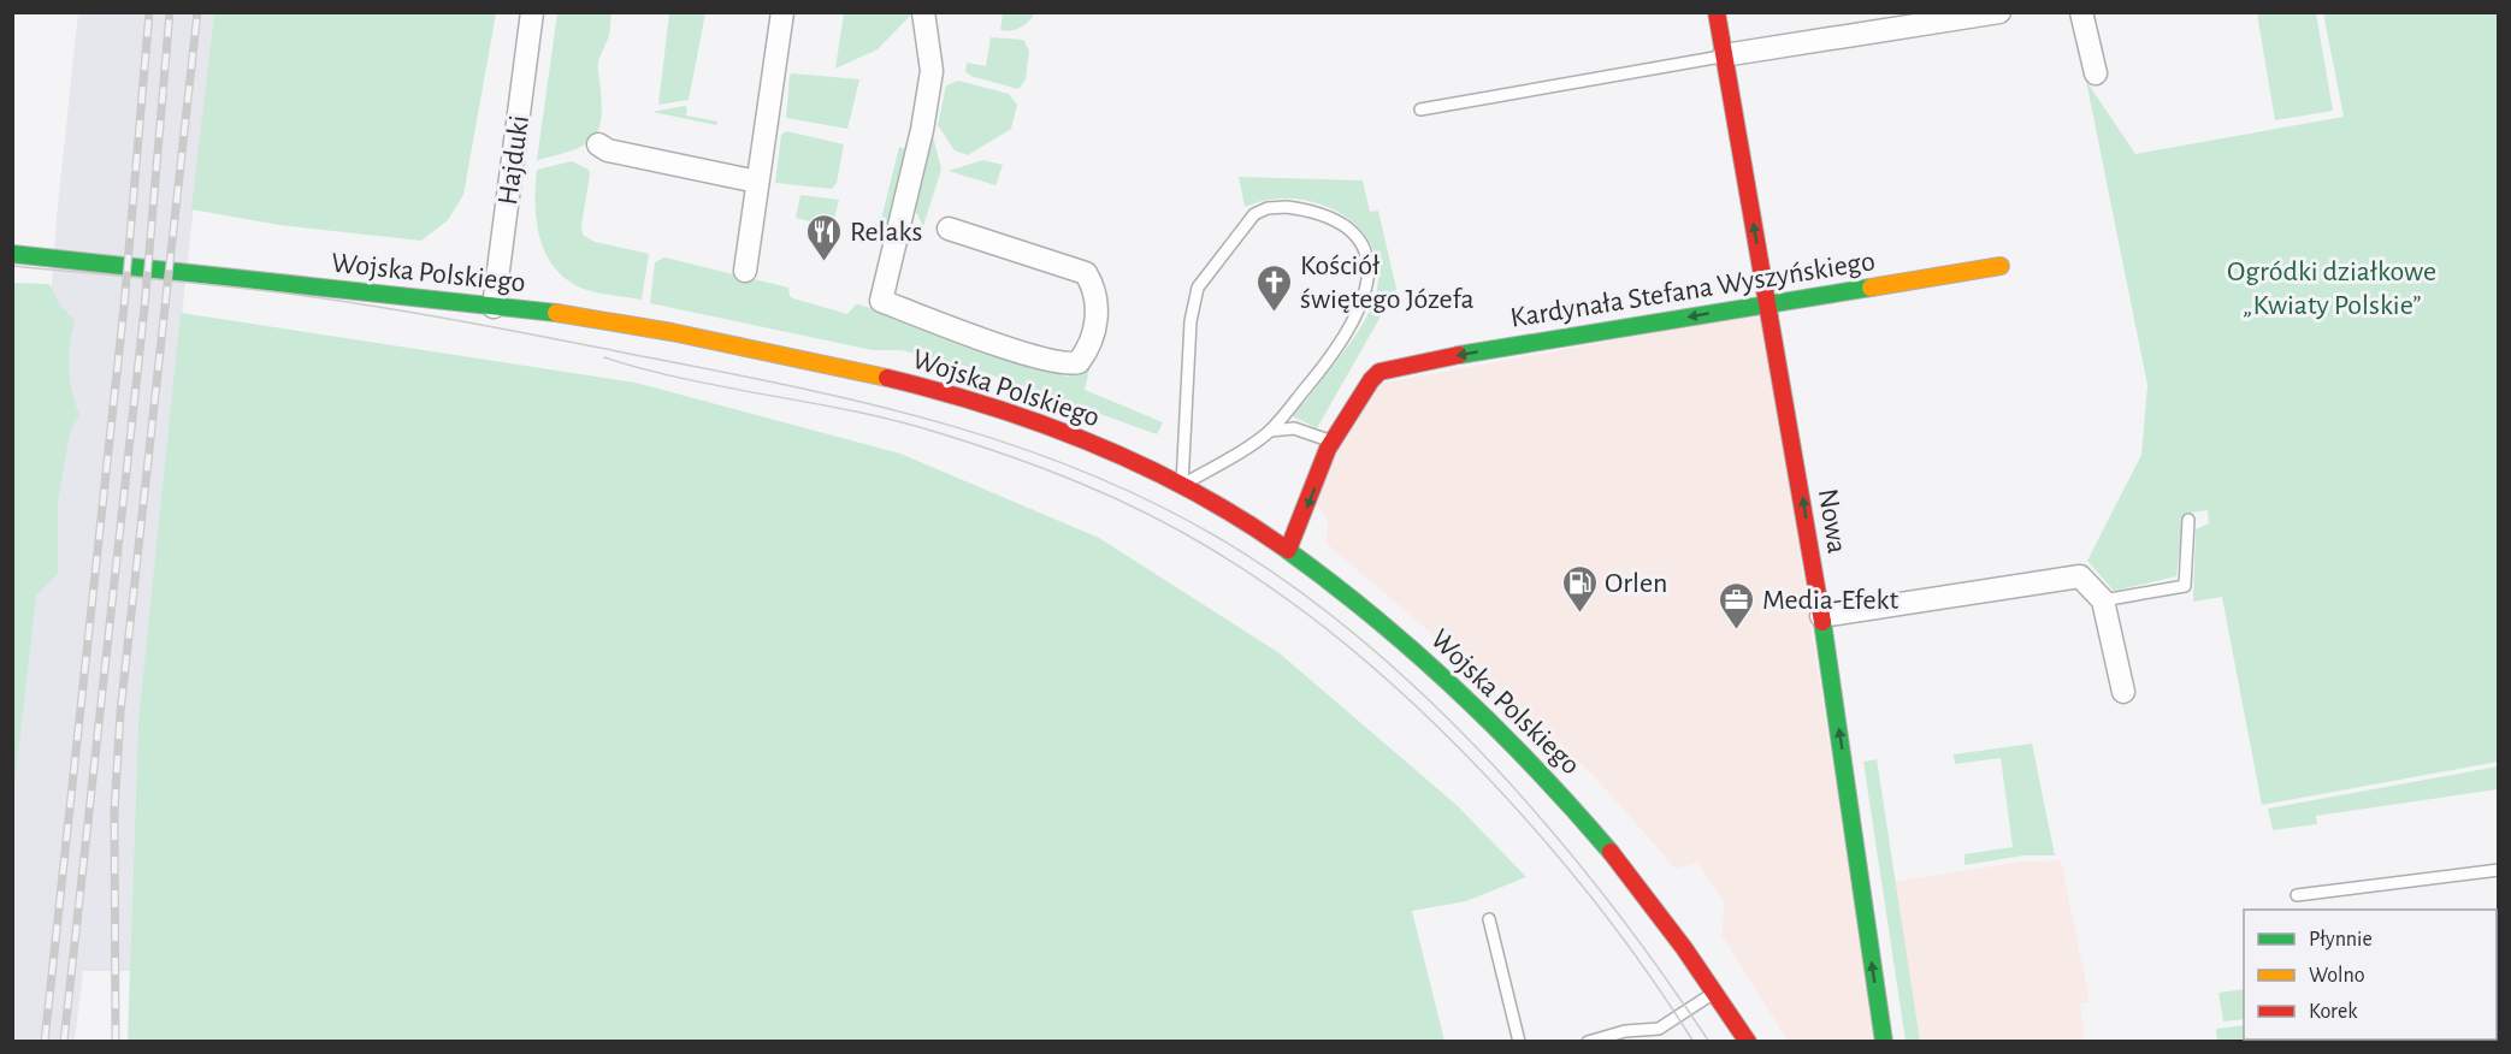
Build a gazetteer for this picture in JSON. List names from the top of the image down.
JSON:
{
  "streets": {
    "street": [
      "Hajduki",
      "Wojska Polskiego",
      "Kardynała Stefana Wyszyńskiego",
      "Nowa"
    ]
  },
  "crossings": [
    ["Hajduki", "Wojska Polskiego"],
    ["Wojska Polskiego", "Kardynała Stefana Wyszyńskiego"],
    ["Kardynała Stefana Wyszyńskiego", "Nowa"]
  ],
  "one_way": ["Kardynała Stefana Wyszyńskiego", "Nowa"],
  "parks": ["Ogródki działkowe „Kwiaty Polskie”"],
  "places": {
    "restaurant": ["Relaks"],
    "church": ["Kościół świętego Józefa"],
    "fuel station": ["Orlen"],
    "office": ["Media-Efekt"]
  },
  "legend": ["Płynnie", "Wolno", "Korek"]
}
